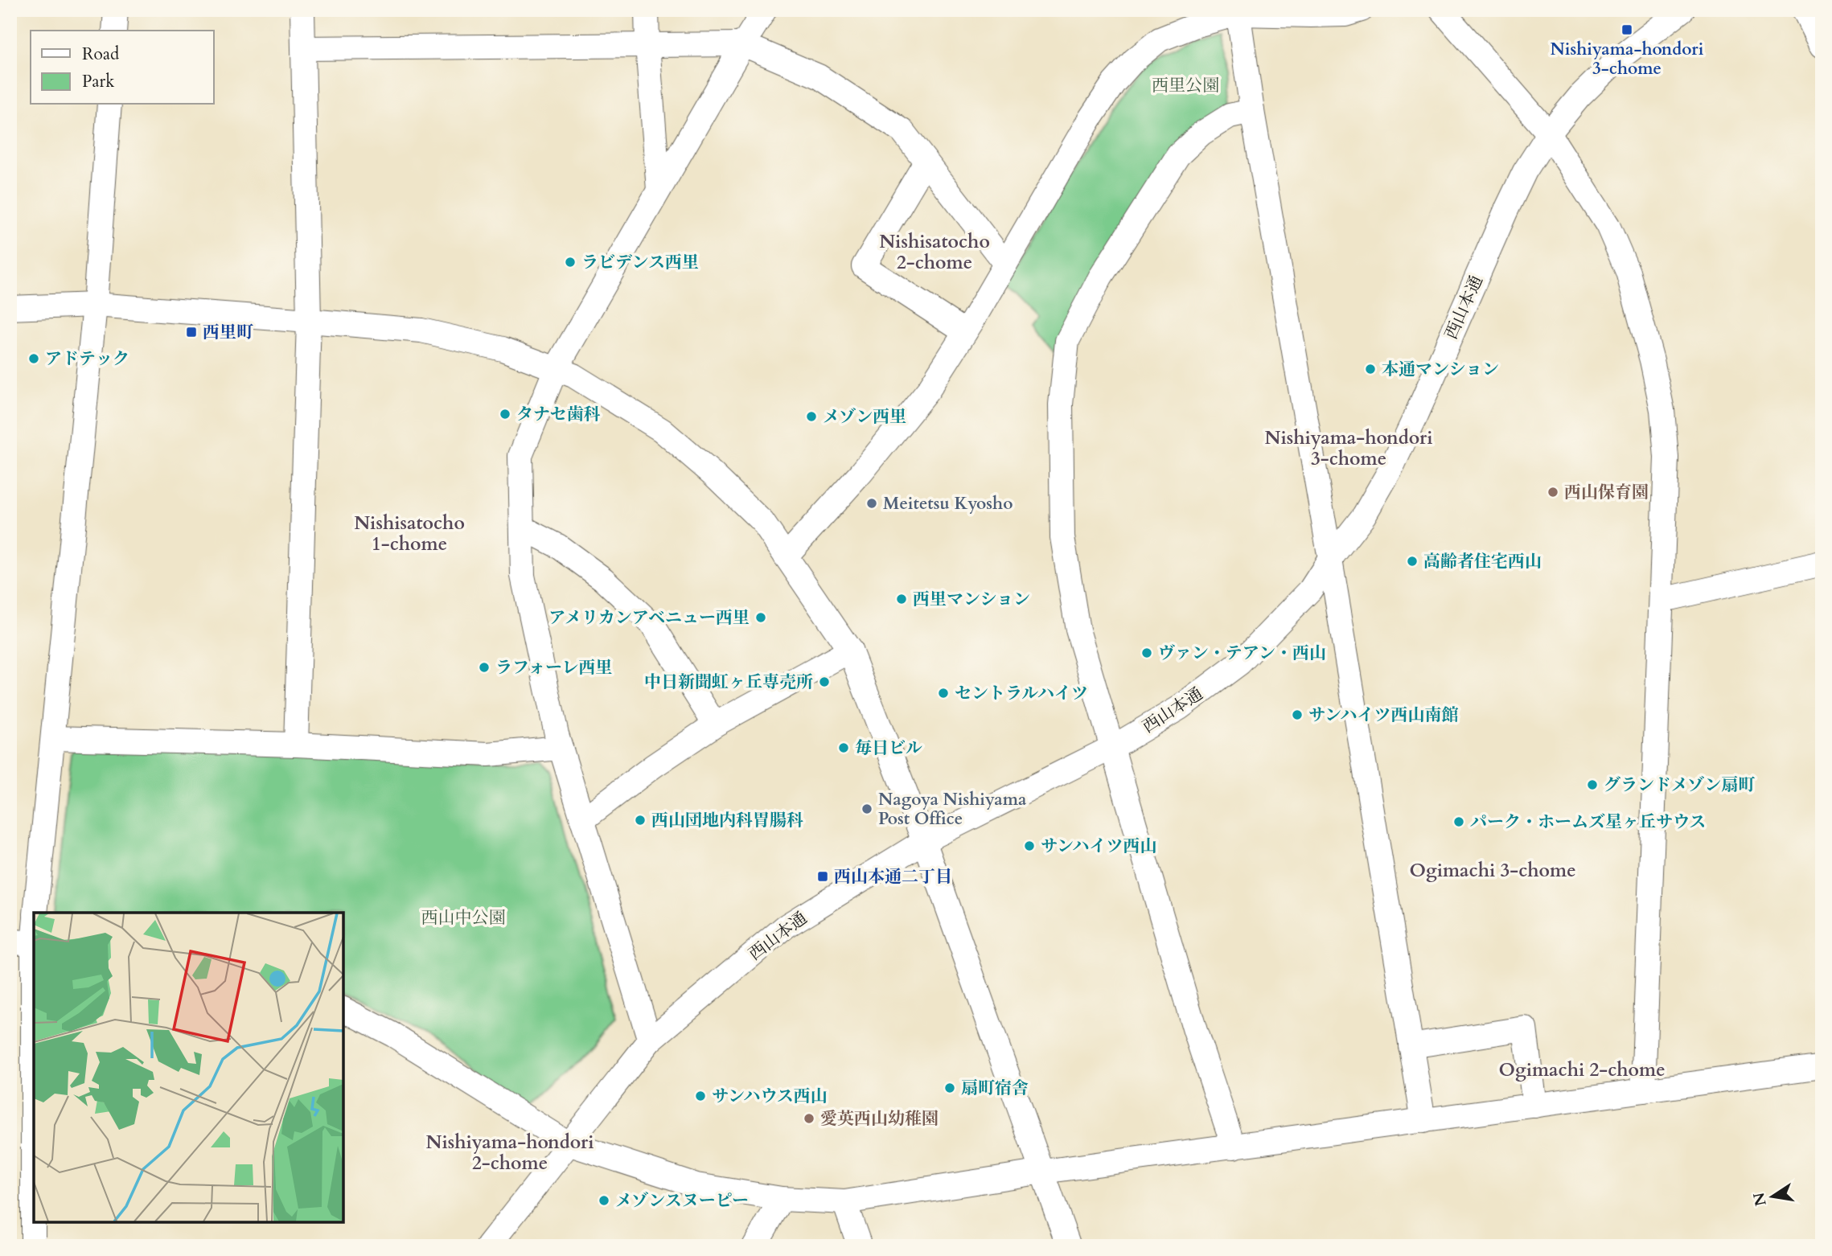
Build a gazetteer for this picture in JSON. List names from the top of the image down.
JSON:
{
  "streets": {
    "street": ["西山本通"]
  },
  "districts": [
    "Nishisatocho 2-chome",
    "Nishiyama-hondori 3-chome",
    "Nishisatocho 1-chome",
    "Ogimachi 3-chome",
    "Ogimachi 2-chome",
    "Nishiyama-hondori 2-chome"
  ],
  "parks": ["西里公園", "西山中公園"],
  "places": {
    "transit": ["Nishiyama-hondori 3-chome", "西里町", "西山本通二丁目"],
    "other": [
      "ラビデンス西里",
      "アドテック",
      "本通マンション",
      "タナセ歯科",
      "メゾン西里",
      "西山保育園",
      "Meitetsu Kyosho",
      "高齢者住宅西山",
      "西里マンション",
      "アメリカンアベニュー西里",
      "ヴァン・テアン・西山",
      "ラフォーレ西里",
      "中日新聞虹ヶ丘専売所",
      "セントラルハイツ",
      "サンハイツ西山南館",
      "毎日ビル",
      "グランドメゾン扇町",
      "Nagoya Nishiyama Post Office",
      "西山団地内科胃腸科",
      "パーク・ホームズ星ヶ丘サウス",
      "サンハイツ西山",
      "扇町宿舎",
      "サンハウス西山",
      "愛英西山幼稚園",
      "メゾンスヌーピー"
    ]
  },
  "legend": ["Road", "Park"],
  "north": "left"
}
